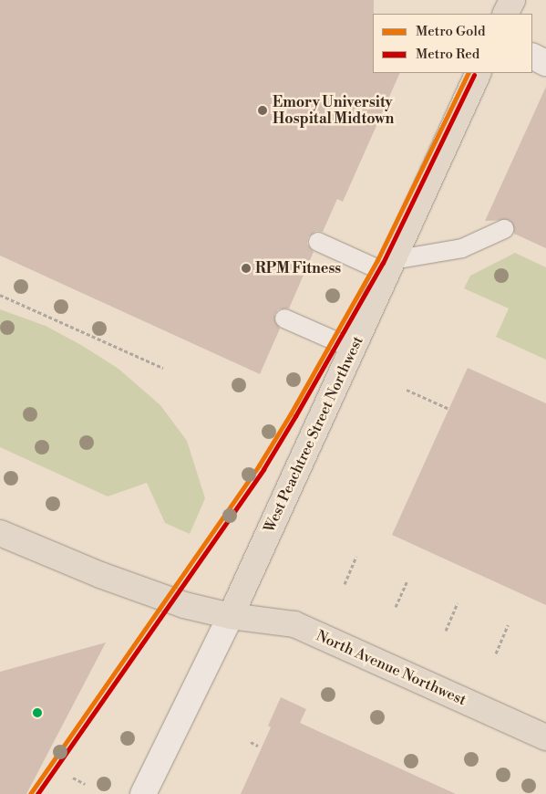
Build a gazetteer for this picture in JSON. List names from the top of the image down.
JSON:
{
  "streets": {
    "main road": ["West Peachtree Street Northwest", "North Avenue Northwest"]
  },
  "crossings": [
    ["West Peachtree Street Northwest", "North Avenue Northwest"]
  ],
  "places": ["Emory University Hospital Midtown", "RPM Fitness"],
  "lines": ["metro line Gold", "metro line Red"],
  "legend": ["Metro Gold", "Metro Red"]
}
